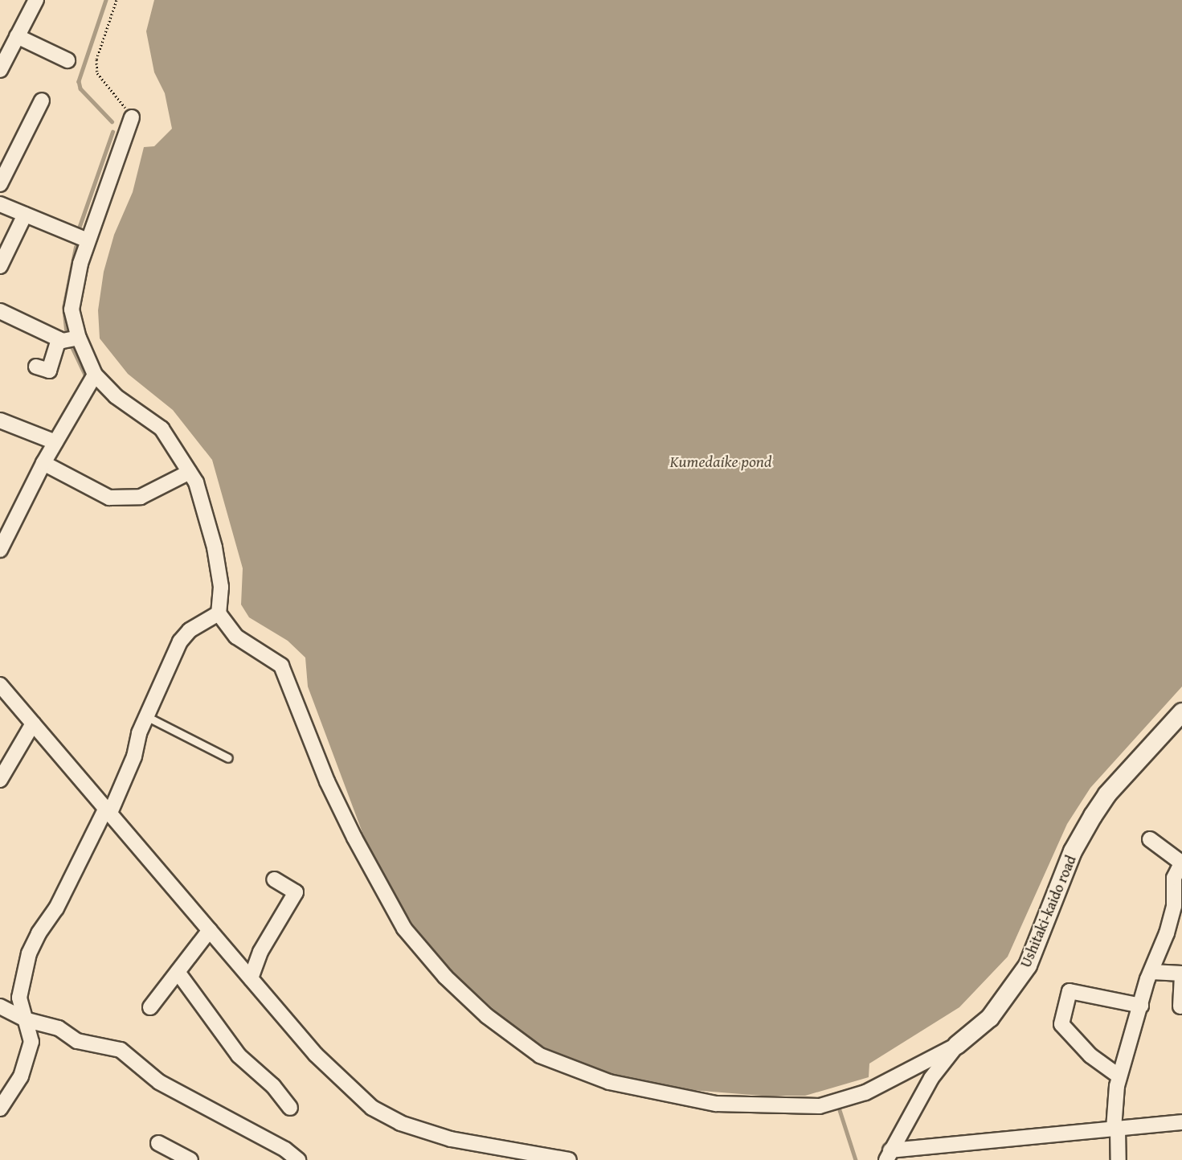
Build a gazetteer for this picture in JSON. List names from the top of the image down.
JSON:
{
  "streets": {
    "street": ["Ushitaki-kaido road"]
  },
  "water": ["Kumedaike pond"]
}
